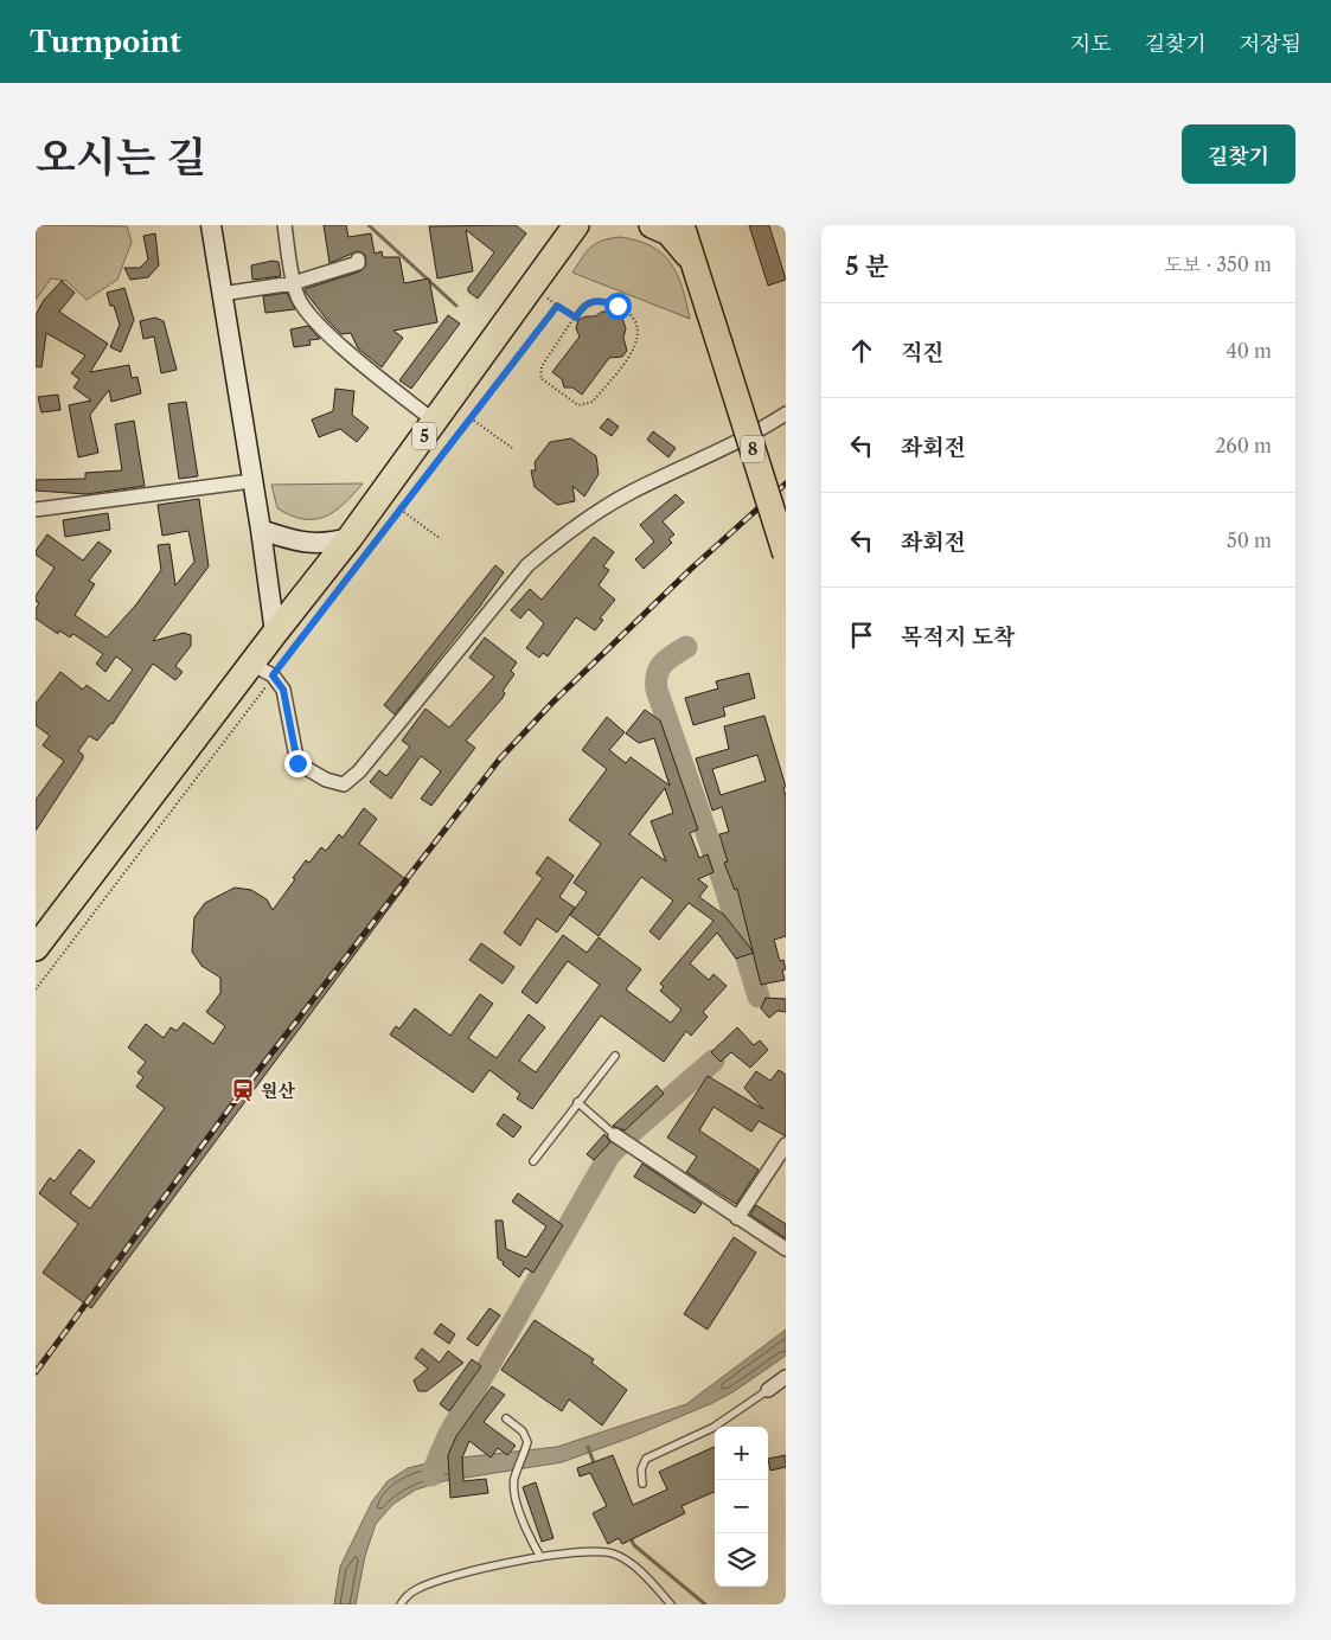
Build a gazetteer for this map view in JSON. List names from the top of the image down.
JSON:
{
  "streets": {
    "highway": ["5", "8"]
  },
  "places": {
    "station": ["원산"]
  },
  "page": {
    "header": "Turnpoint",
    "nav": ["지도", "길찾기", "저장됨"],
    "title": "오시는 길",
    "buttons": "길찾기",
    "heading": ["5 분", "도보 · 350 m"],
    "list": [
      ["직진", "40 m"],
      ["좌회전", "260 m"],
      ["좌회전", "50 m"],
      "목적지 도착"
    ],
    "map_buttons": ["+", "−"]
  }
}
